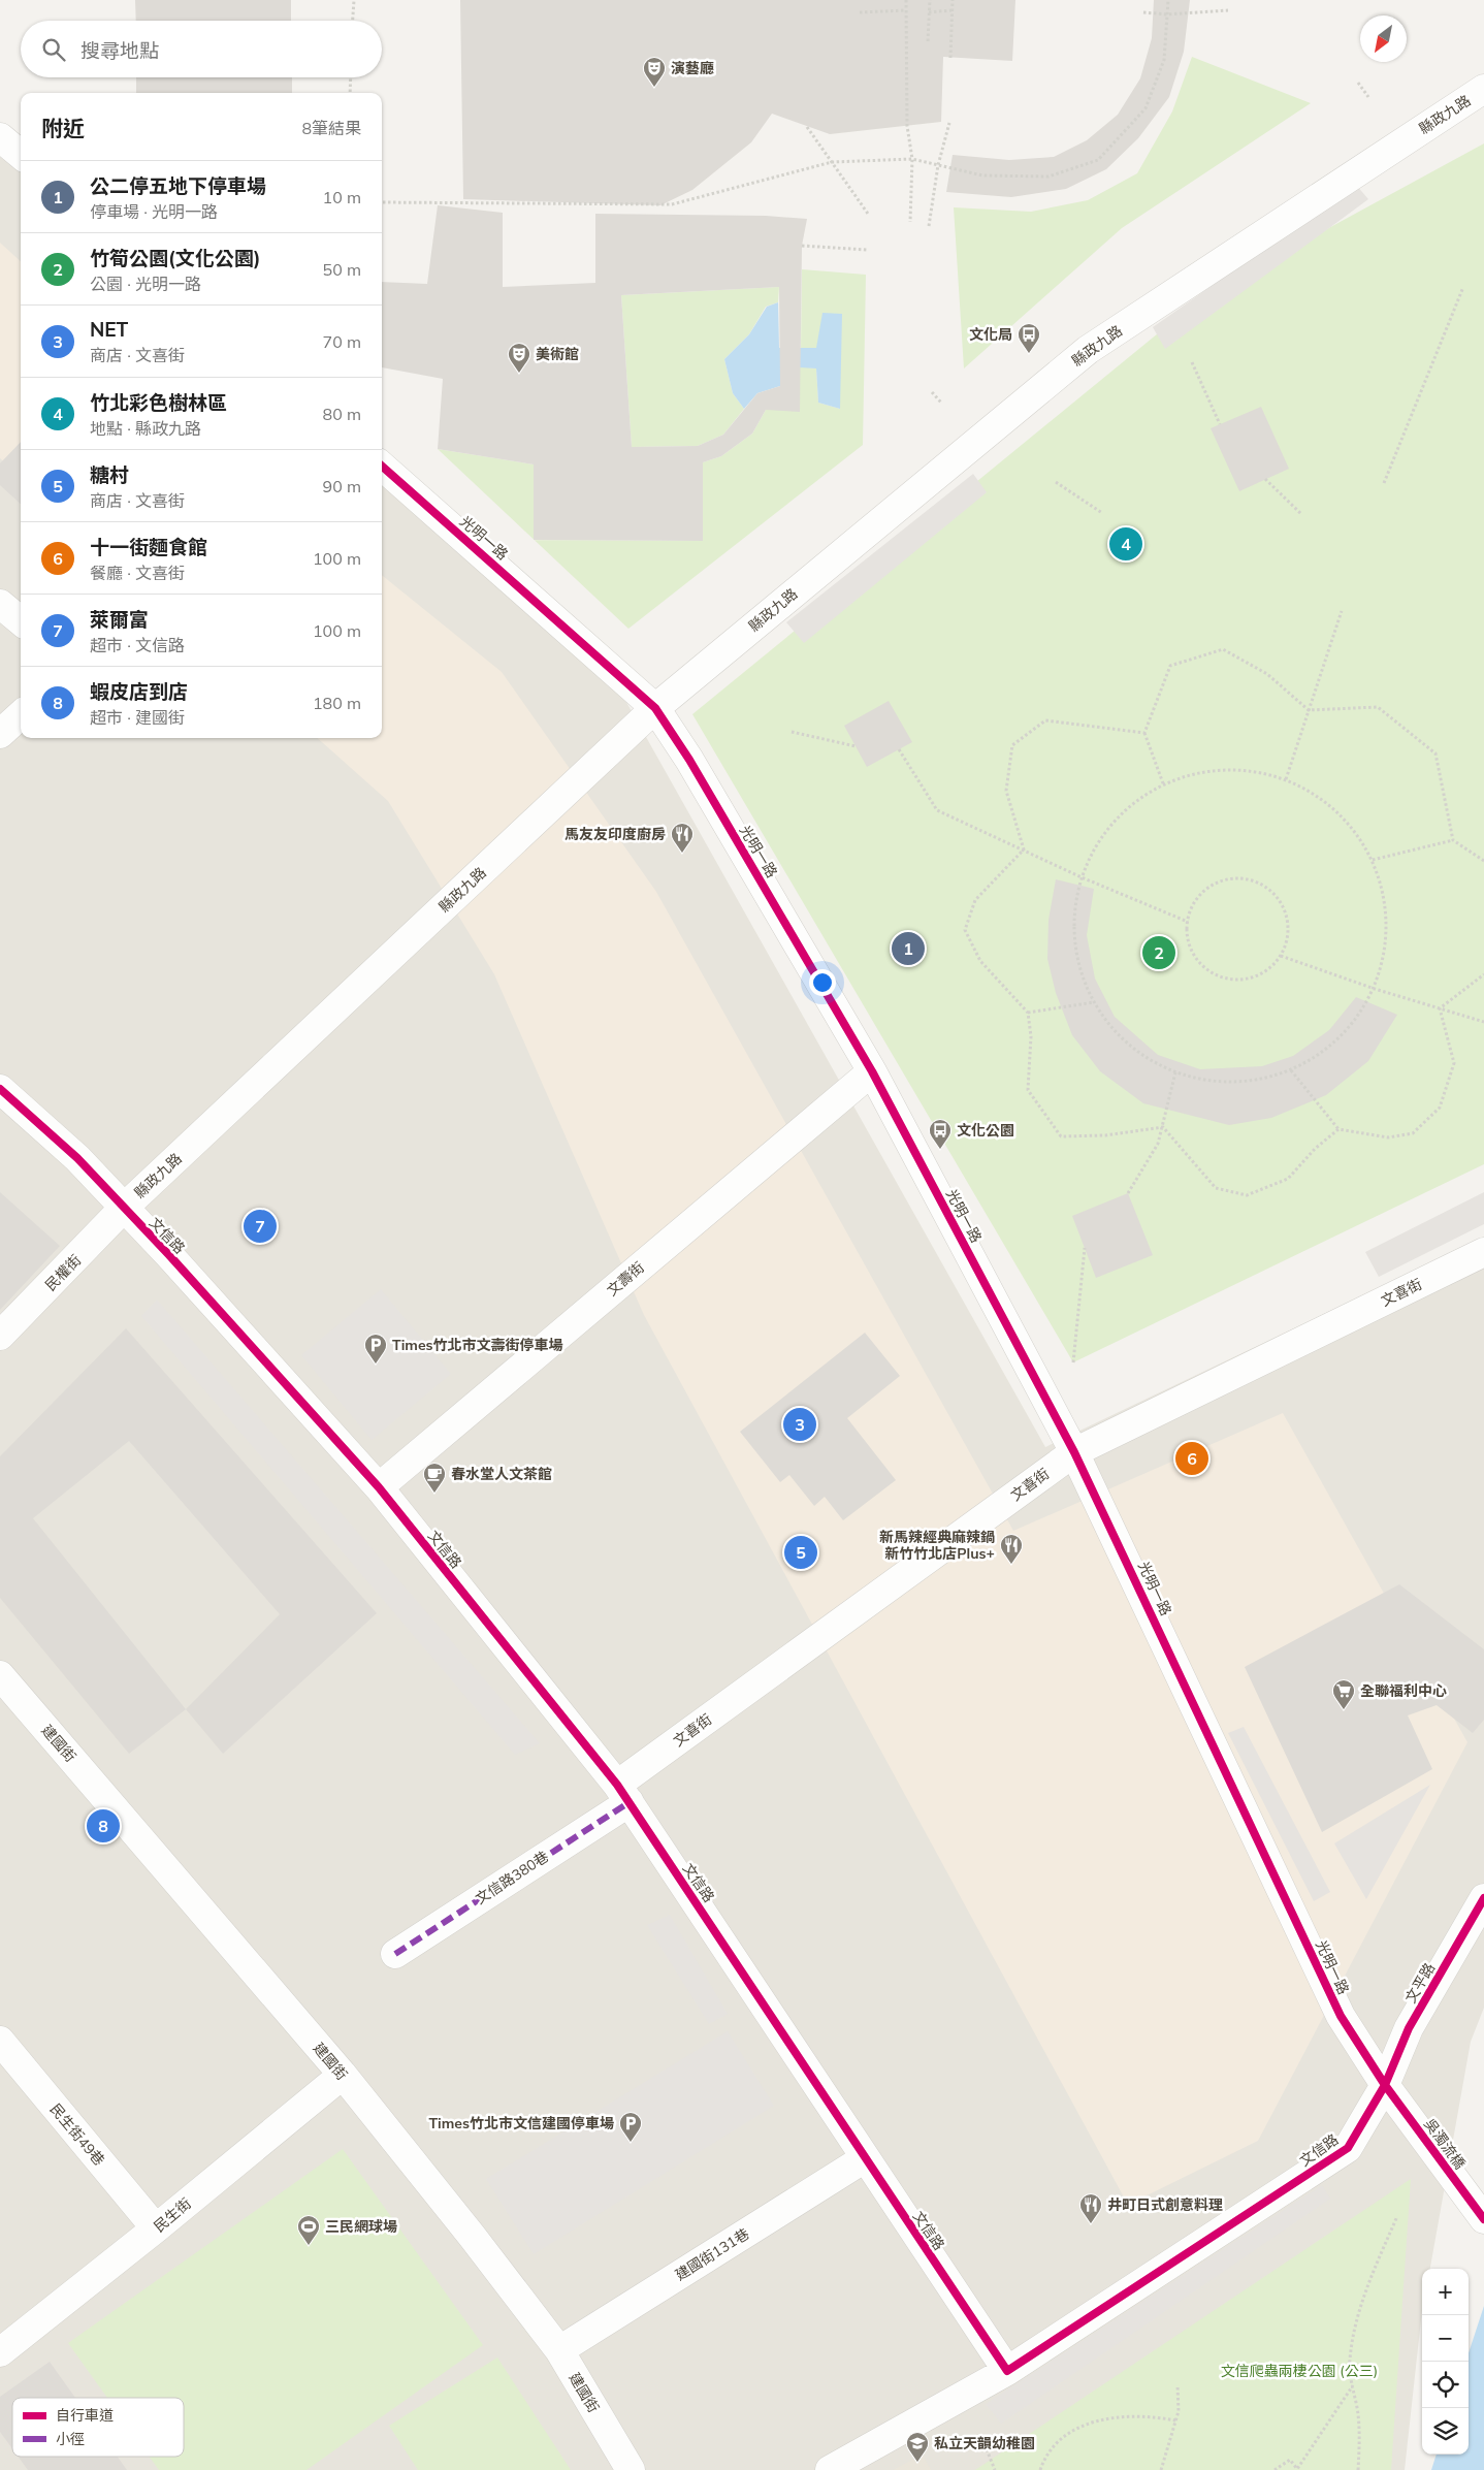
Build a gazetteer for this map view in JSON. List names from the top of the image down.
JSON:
{
  "streets": {
    "street": [
      "縣政九路",
      "光明一路",
      "文信路",
      "民權街",
      "文壽街",
      "文喜街",
      "建國街",
      "文信路380巷",
      "文平路",
      "民生街49巷",
      "吳濁流橋",
      "民生街",
      "建國街131巷"
    ]
  },
  "crossings": [
    ["縣政九路", "光明一路"],
    ["縣政九路", "文信路"],
    ["縣政九路", "民權街"],
    ["光明一路", "文信路"],
    ["光明一路", "文壽街"],
    ["光明一路", "文喜街"],
    ["光明一路", "文平路"],
    ["光明一路", "吳濁流橋"],
    ["文信路", "民權街"],
    ["文信路", "文壽街"],
    ["文信路", "文喜街"],
    ["文信路", "文信路380巷"],
    ["文信路", "文平路"],
    ["文信路", "吳濁流橋"],
    ["文信路", "建國街131巷"],
    ["文喜街", "文信路380巷"],
    ["建國街", "民生街"],
    ["建國街", "建國街131巷"],
    ["文平路", "吳濁流橋"],
    ["民生街49巷", "民生街"]
  ],
  "parks": ["文信爬蟲兩棲公園 (公三)"],
  "places": {
    "theatre": ["演藝廳", "美術館"],
    "bus stop": ["文化局", "文化公園"],
    "restaurant": ["馬友友印度廚房", "新馬辣經典麻辣鍋 新竹竹北店Plus+", "井町日式創意料理"],
    "parking": ["Times竹北市文壽街停車場", "Times竹北市文信建國停車場"],
    "cafe": ["春水堂人文茶館"],
    "supermarket": ["全聯福利中心"],
    "sports": ["三民網球場"],
    "school or university": ["私立天韻幼稚園"]
  },
  "legend": ["自行車道", "小徑"],
  "north": "bottom left",
  "page": {
    "search": "搜尋地點",
    "heading": ["附近", "8筆結果"],
    "list": [
      {
        "mark": "1",
        "name": "公二停五地下停車場",
        "note": "停車場 · 光明一路",
        "value": "10 m"
      },
      {
        "mark": "2",
        "name": "竹筍公園(文化公園)",
        "note": "公園 · 光明一路",
        "value": "50 m"
      },
      {
        "mark": "3",
        "name": "NET",
        "note": "商店 · 文喜街",
        "value": "70 m"
      },
      {
        "mark": "4",
        "name": "竹北彩色樹林區",
        "note": "地點 · 縣政九路",
        "value": "80 m"
      },
      {
        "mark": "5",
        "name": "糖村",
        "note": "商店 · 文喜街",
        "value": "90 m"
      },
      {
        "mark": "6",
        "name": "十一街麵食館",
        "note": "餐廳 · 文喜街",
        "value": "100 m"
      },
      {
        "mark": "7",
        "name": "萊爾富",
        "note": "超市 · 文信路",
        "value": "100 m"
      },
      {
        "mark": "8",
        "name": "蝦皮店到店",
        "note": "超市 · 建國街",
        "value": "180 m"
      }
    ],
    "pins": [
      "4",
      "1",
      "2",
      "7",
      "3",
      "6",
      "5",
      "8"
    ],
    "map_buttons": ["+", "−"]
  }
}
